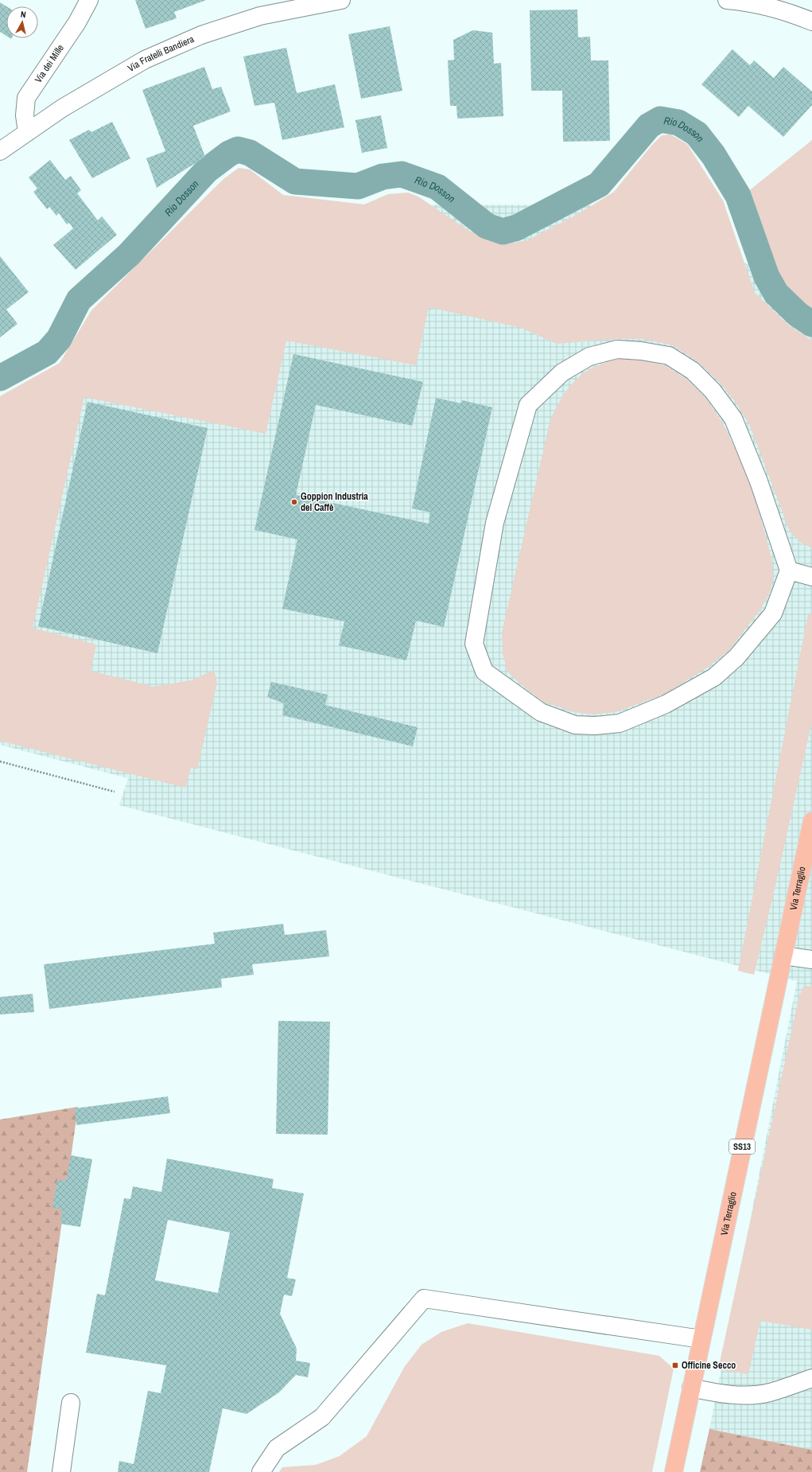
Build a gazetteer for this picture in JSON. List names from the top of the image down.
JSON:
{
  "streets": {
    "main road": ["Via Terraglio", "SS13"],
    "street": ["Via Fratelli Bandiera", "Via dei Mille"]
  },
  "crossings": [
    ["Via Fratelli Bandiera", "Via dei Mille"]
  ],
  "water": ["Rio Dosson"],
  "places": {
    "other": ["Goppion Industria del Caffè"],
    "transit": ["Officine Secco"]
  },
  "north": "top"
}
